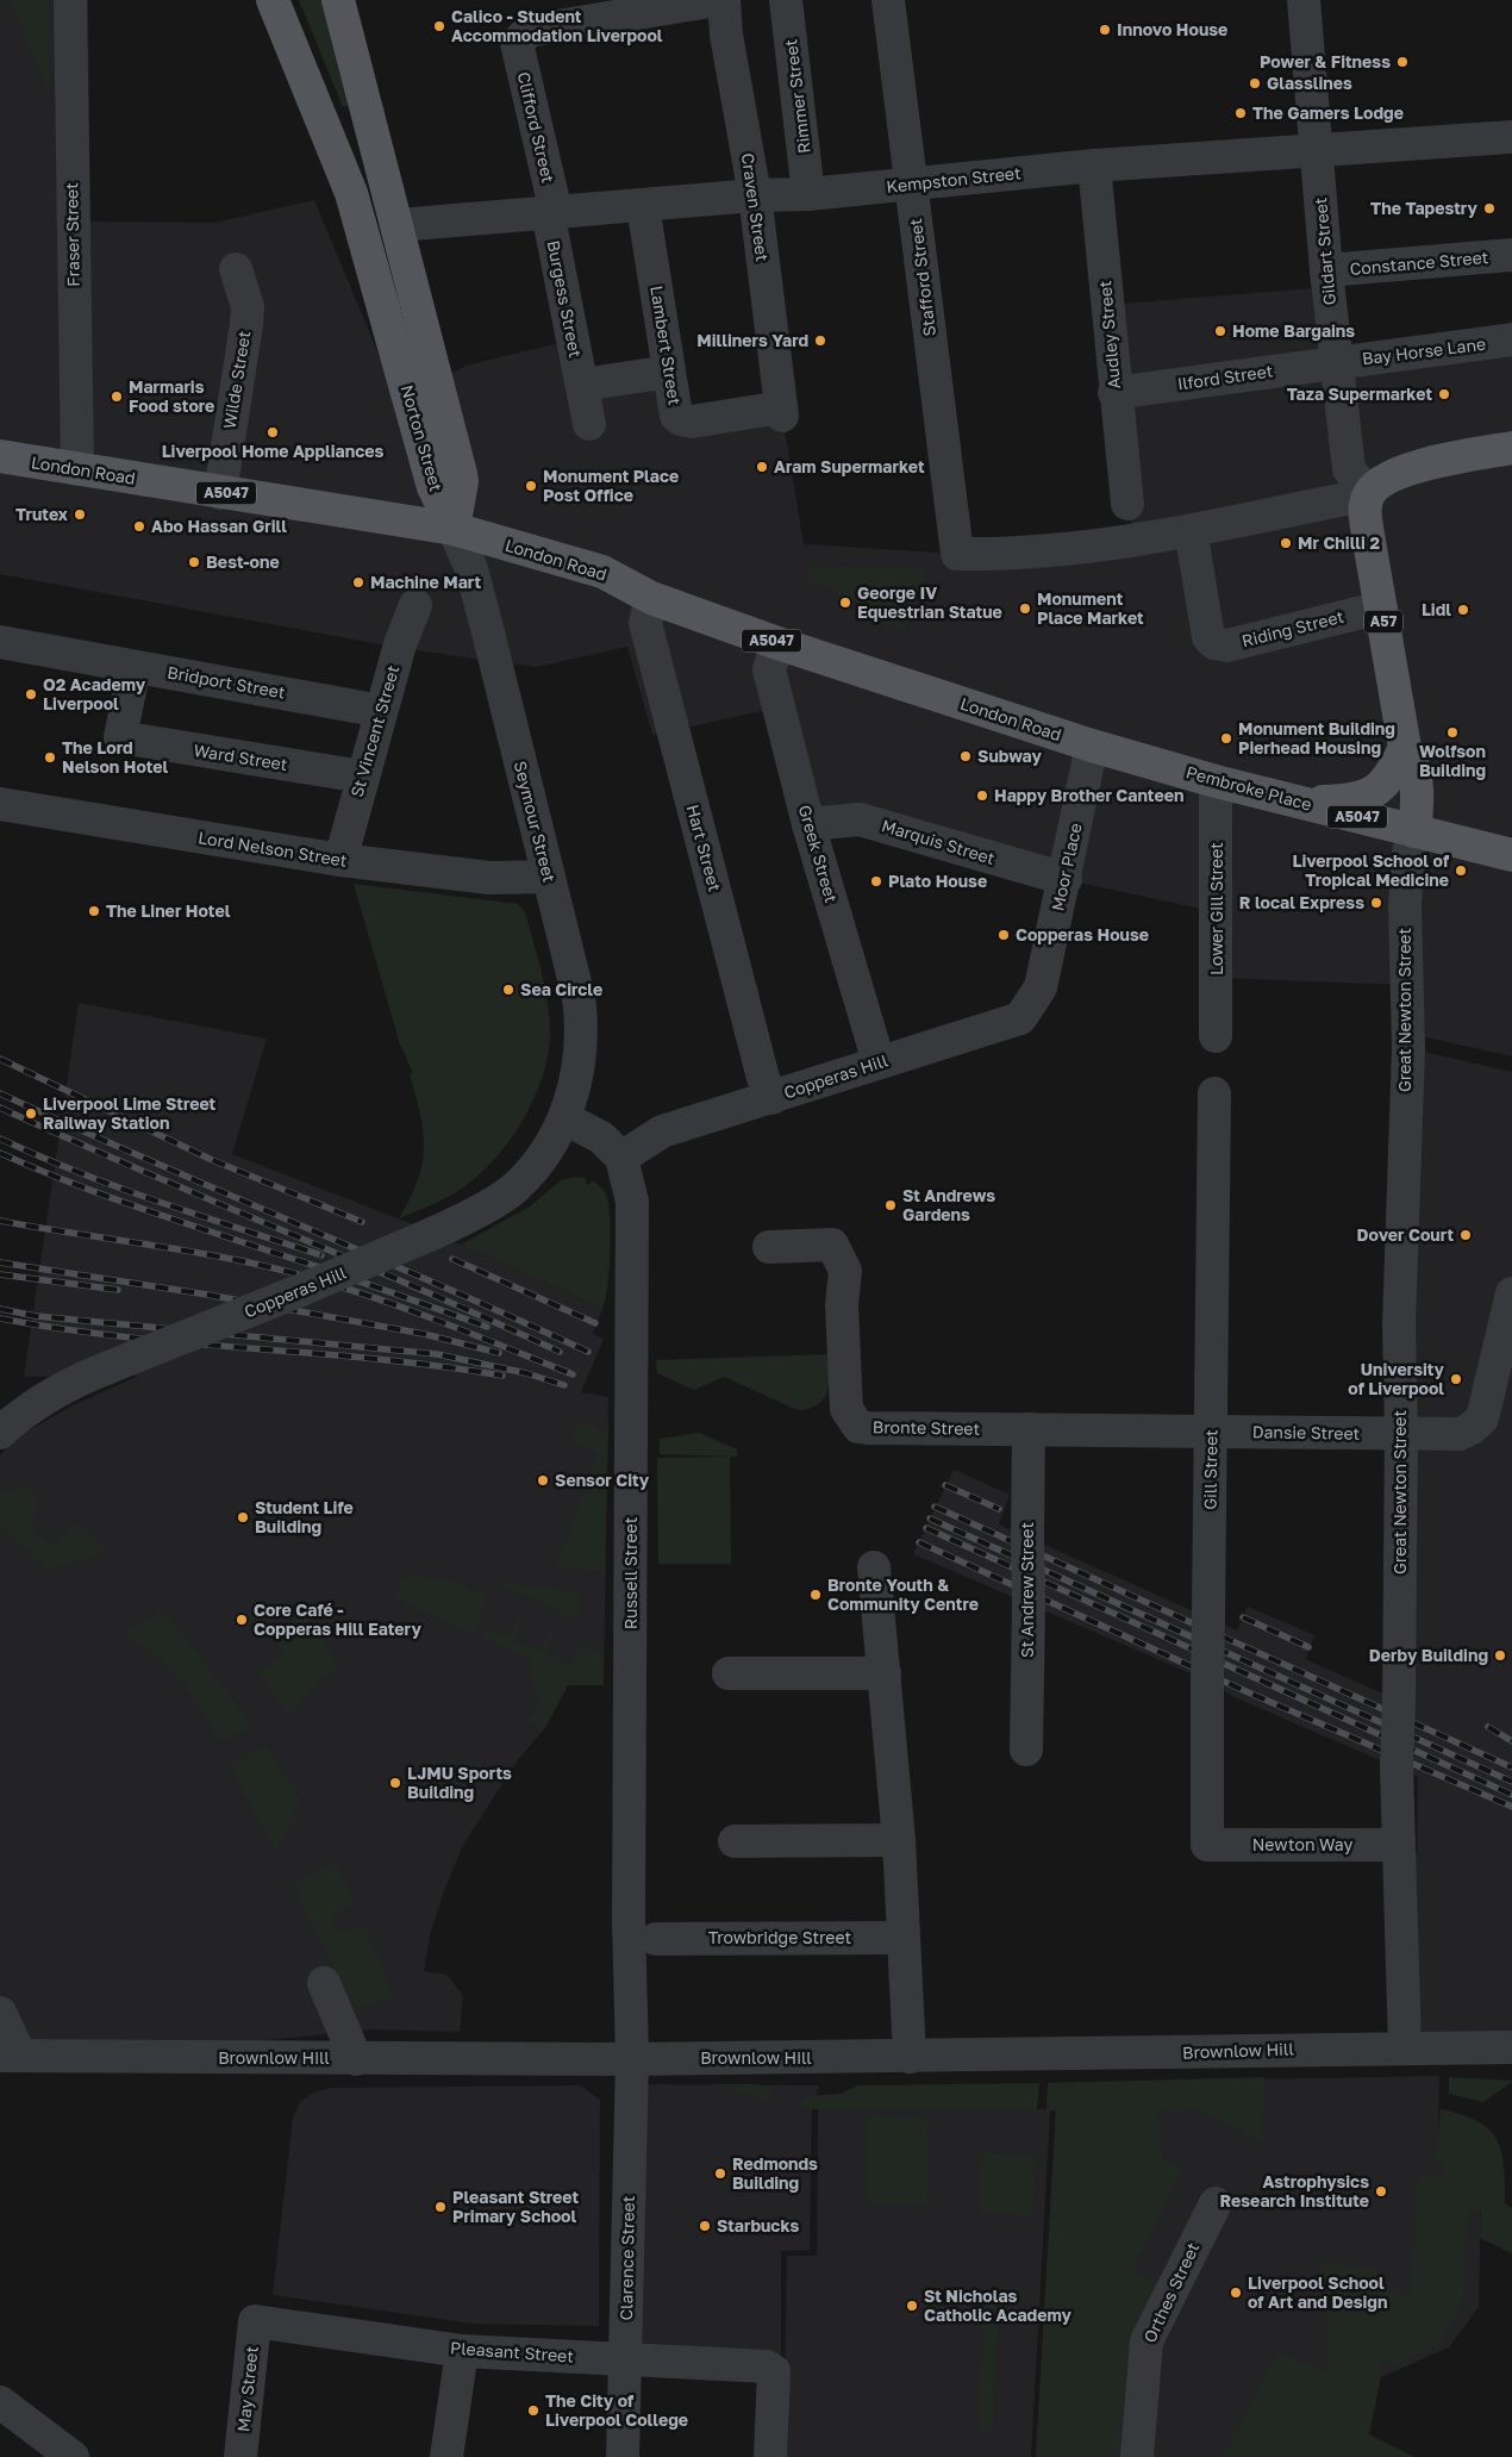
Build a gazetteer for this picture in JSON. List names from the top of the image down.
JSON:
{
  "streets": {
    "main road": [
      "Norton Street",
      "London Road",
      "A5047",
      "A57",
      "Pembroke Place"
    ],
    "street": [
      "Rimmer Street",
      "Clifford Street",
      "Kempston Street",
      "Craven Street",
      "Fraser Street",
      "Gildart Street",
      "Constance Street",
      "Stafford Street",
      "Burgess Street",
      "Audley Street",
      "Lambert Street",
      "Bay Horse Lane",
      "Ilford Street",
      "Wilde Street",
      "Riding Street",
      "Bridport Street",
      "St Vincent Street",
      "Ward Street",
      "Seymour Street",
      "Marquis Street",
      "Hart Street",
      "Lord Nelson Street",
      "Greek Street",
      "Moor Place",
      "Lower Gill Street",
      "Great Newton Street",
      "Copperas Hill",
      "Bronte Street",
      "Dansie Street",
      "Gill Street",
      "Russell Street",
      "St Andrew Street",
      "Newton Way",
      "Trowbridge Street",
      "Brownlow Hill",
      "Clarence Street",
      "Orthes Street",
      "Pleasant Street",
      "May Street"
    ]
  },
  "crossings": [
    ["Rimmer Street", "Kempston Street"],
    ["Clifford Street", "Kempston Street"],
    ["Clifford Street", "Burgess Street"],
    ["Kempston Street", "Craven Street"],
    ["Kempston Street", "Gildart Street"],
    ["Kempston Street", "Stafford Street"],
    ["Kempston Street", "Burgess Street"],
    ["Kempston Street", "Audley Street"],
    ["Kempston Street", "Lambert Street"],
    ["Kempston Street", "Norton Street"],
    ["Craven Street", "Lambert Street"],
    ["Fraser Street", "London Road"],
    ["Gildart Street", "Constance Street"],
    ["Gildart Street", "Bay Horse Lane"],
    ["Gildart Street", "Ilford Street"],
    ["Gildart Street", "A57"],
    ["Stafford Street", "Riding Street"],
    ["Audley Street", "Ilford Street"],
    ["Bay Horse Lane", "Ilford Street"],
    ["Wilde Street", "London Road"],
    ["Norton Street", "London Road"],
    ["Norton Street", "Seymour Street"],
    ["London Road", "Pembroke Place"],
    ["London Road", "Seymour Street"],
    ["London Road", "Hart Street"],
    ["London Road", "Greek Street"],
    ["London Road", "Moor Place"],
    ["A57", "Riding Street"],
    ["A57", "Pembroke Place"],
    ["A57", "Great Newton Street"],
    ["Bridport Street", "St Vincent Street"],
    ["Bridport Street", "Ward Street"],
    ["St Vincent Street", "Ward Street"],
    ["St Vincent Street", "Lord Nelson Street"],
    ["Pembroke Place", "Moor Place"],
    ["Pembroke Place", "Lower Gill Street"],
    ["Pembroke Place", "Great Newton Street"],
    ["Seymour Street", "Lord Nelson Street"],
    ["Seymour Street", "Copperas Hill"],
    ["Marquis Street", "Greek Street"],
    ["Marquis Street", "Moor Place"],
    ["Hart Street", "Copperas Hill"],
    ["Greek Street", "Copperas Hill"],
    ["Moor Place", "Copperas Hill"],
    ["Great Newton Street", "Dansie Street"],
    ["Great Newton Street", "Newton Way"],
    ["Great Newton Street", "Brownlow Hill"],
    ["Copperas Hill", "Russell Street"],
    ["Bronte Street", "Dansie Street"],
    ["Bronte Street", "Gill Street"],
    ["Bronte Street", "St Andrew Street"],
    ["Dansie Street", "Gill Street"],
    ["Gill Street", "Newton Way"],
    ["Russell Street", "Brownlow Hill"],
    ["Russell Street", "Clarence Street"],
    ["Brownlow Hill", "Clarence Street"],
    ["Clarence Street", "Pleasant Street"],
    ["Pleasant Street", "May Street"]
  ],
  "places": [
    "Calico - Student Accommodation Liverpool",
    "Innovo House",
    "Power & Fitness",
    "Glasslines",
    "The Gamers Lodge",
    "The Tapestry",
    "Home Bargains",
    "Milliners Yard",
    "Taza Supermarket",
    "Marmaris Food store",
    "Liverpool Home Appliances",
    "Aram Supermarket",
    "Monument Place Post Office",
    "Trutex",
    "Abo Hassan Grill",
    "Mr Chilli 2",
    "Best-one",
    "Machine Mart",
    "George IV Equestrian Statue",
    "Monument Place Market",
    "Lidl",
    "O2 Academy Liverpool",
    "Wolfson Building",
    "Monument Building Pierhead Housing",
    "Subway",
    "The Lord Nelson Hotel",
    "Happy Brother Canteen",
    "Liverpool School of Tropical Medicine",
    "Plato House",
    "R local Express",
    "The Liner Hotel",
    "Copperas House",
    "Sea Circle",
    "Liverpool Lime Street Railway Station",
    "St Andrews Gardens",
    "Dover Court",
    "University of Liverpool",
    "Sensor City",
    "Student Life Building",
    "Bronte Youth & Community Centre",
    "Core Café - Copperas Hill Eatery",
    "Derby Building",
    "LJMU Sports Building",
    "Redmonds Building",
    "Astrophysics Research Institute",
    "Pleasant Street Primary School",
    "Starbucks",
    "Liverpool School of Art and Design",
    "St Nicholas Catholic Academy",
    "The City of Liverpool College"
  ]
}
